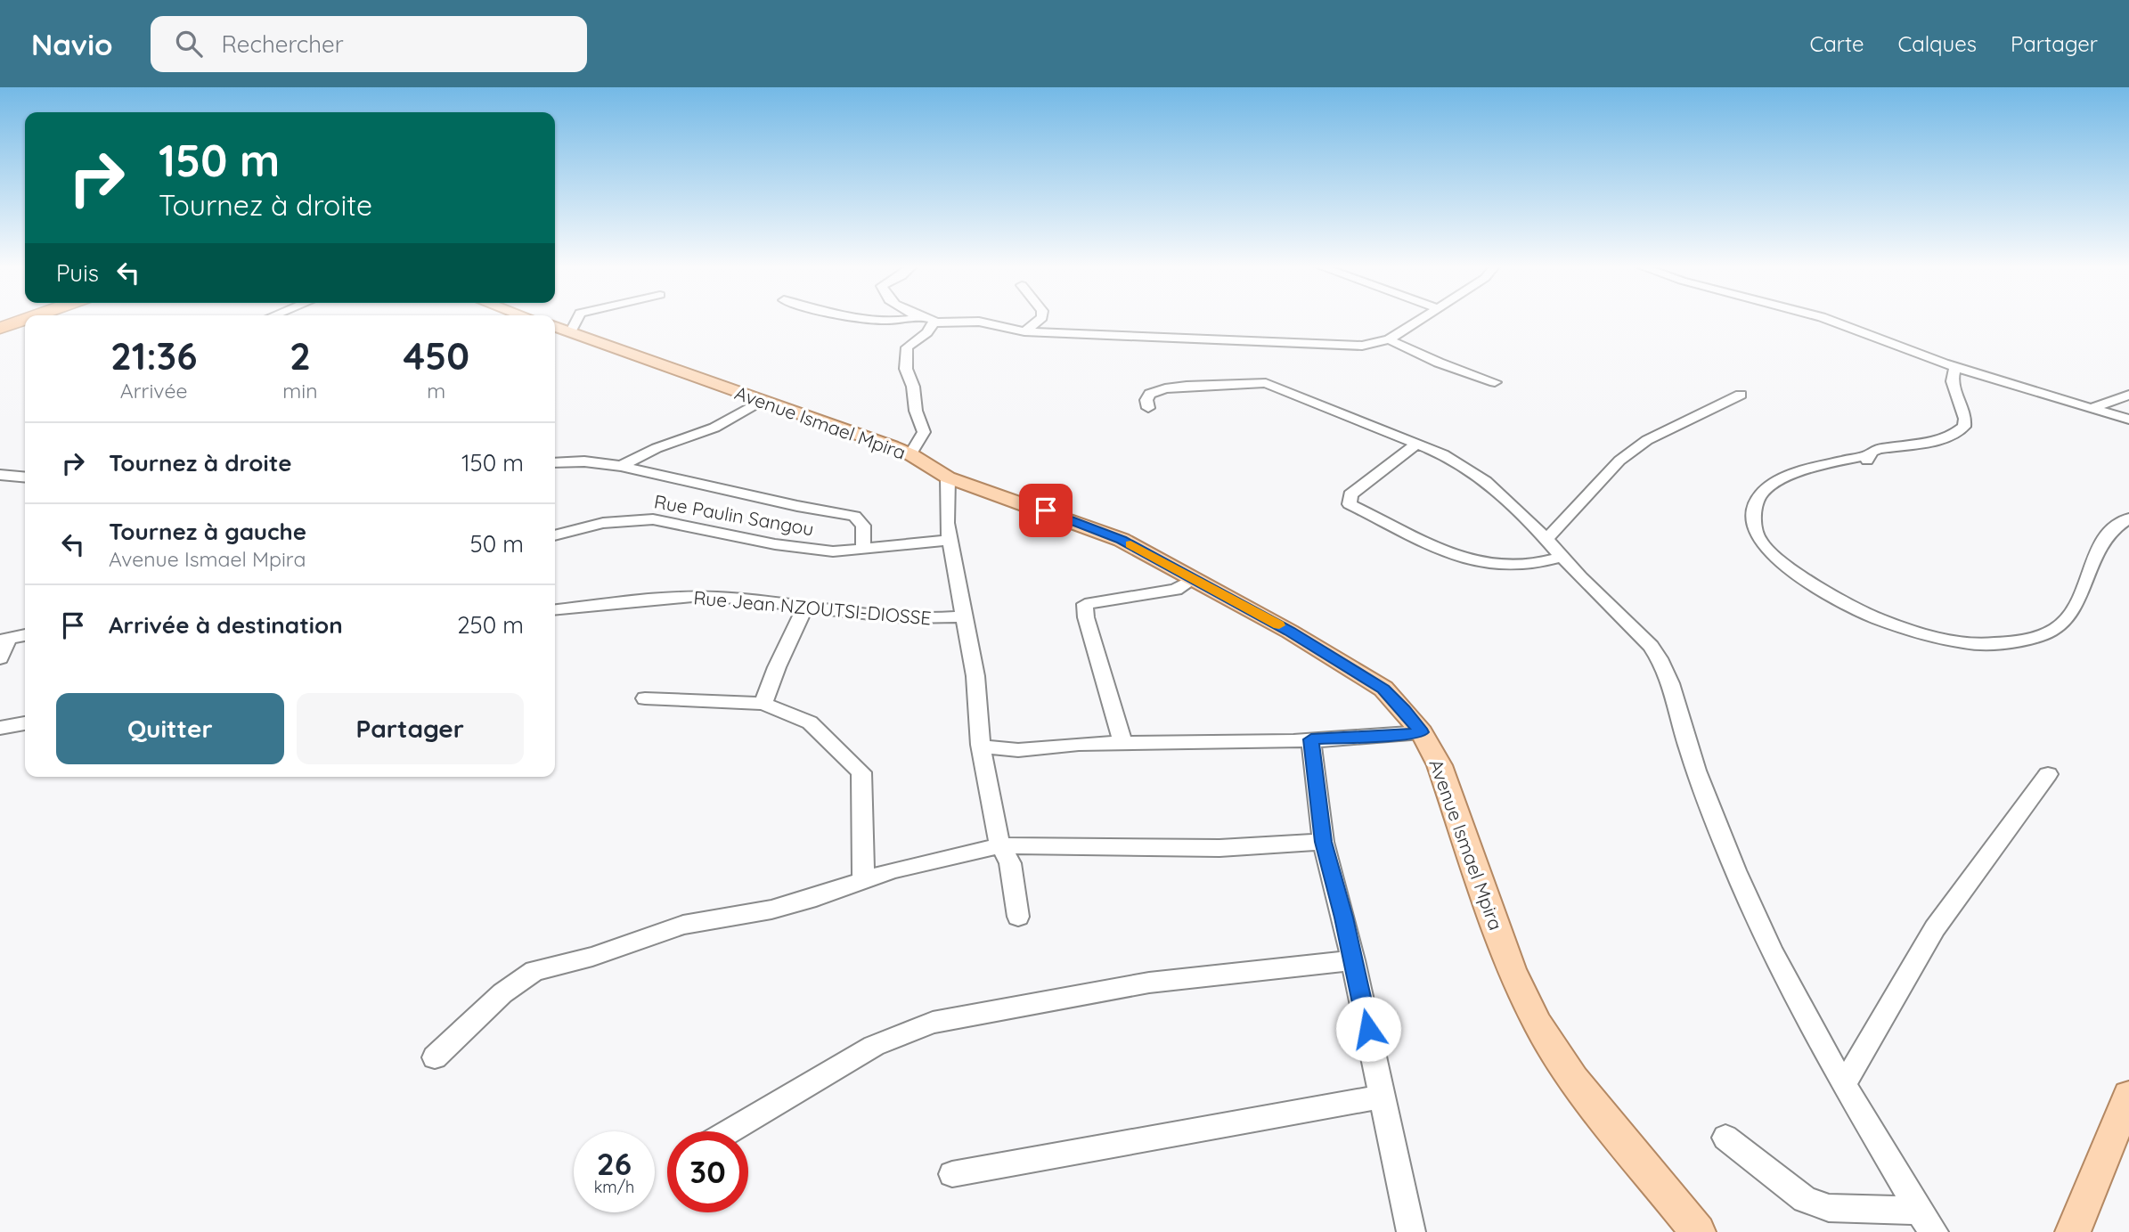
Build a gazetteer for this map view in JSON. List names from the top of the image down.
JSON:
{
  "streets": {
    "main road": ["Avenue Ismael Mpira"],
    "street": ["Rue Paulin Sangou", "Rue Jean NZOUTSI-DIOSSE"]
  },
  "page": {
    "header": "Navio",
    "search": "Rechercher",
    "nav": ["Carte", "Calques", "Partager"],
    "turn": ["150 m", "Tournez à droite"],
    "then": "Puis",
    "eta": [
      "21:36",
      "Arrivée",
      "2",
      "min",
      "450",
      "m"
    ],
    "list": [
      {
        "name": "Tournez à droite",
        "value": "150 m"
      },
      {
        "name": "Tournez à gauche",
        "note": "Avenue Ismael Mpira",
        "value": "50 m"
      },
      {
        "name": "Arrivée à destination",
        "value": "250 m"
      }
    ],
    "buttons": ["Quitter", "Partager"],
    "speed": "26 km/h",
    "limit": "30"
  }
}
